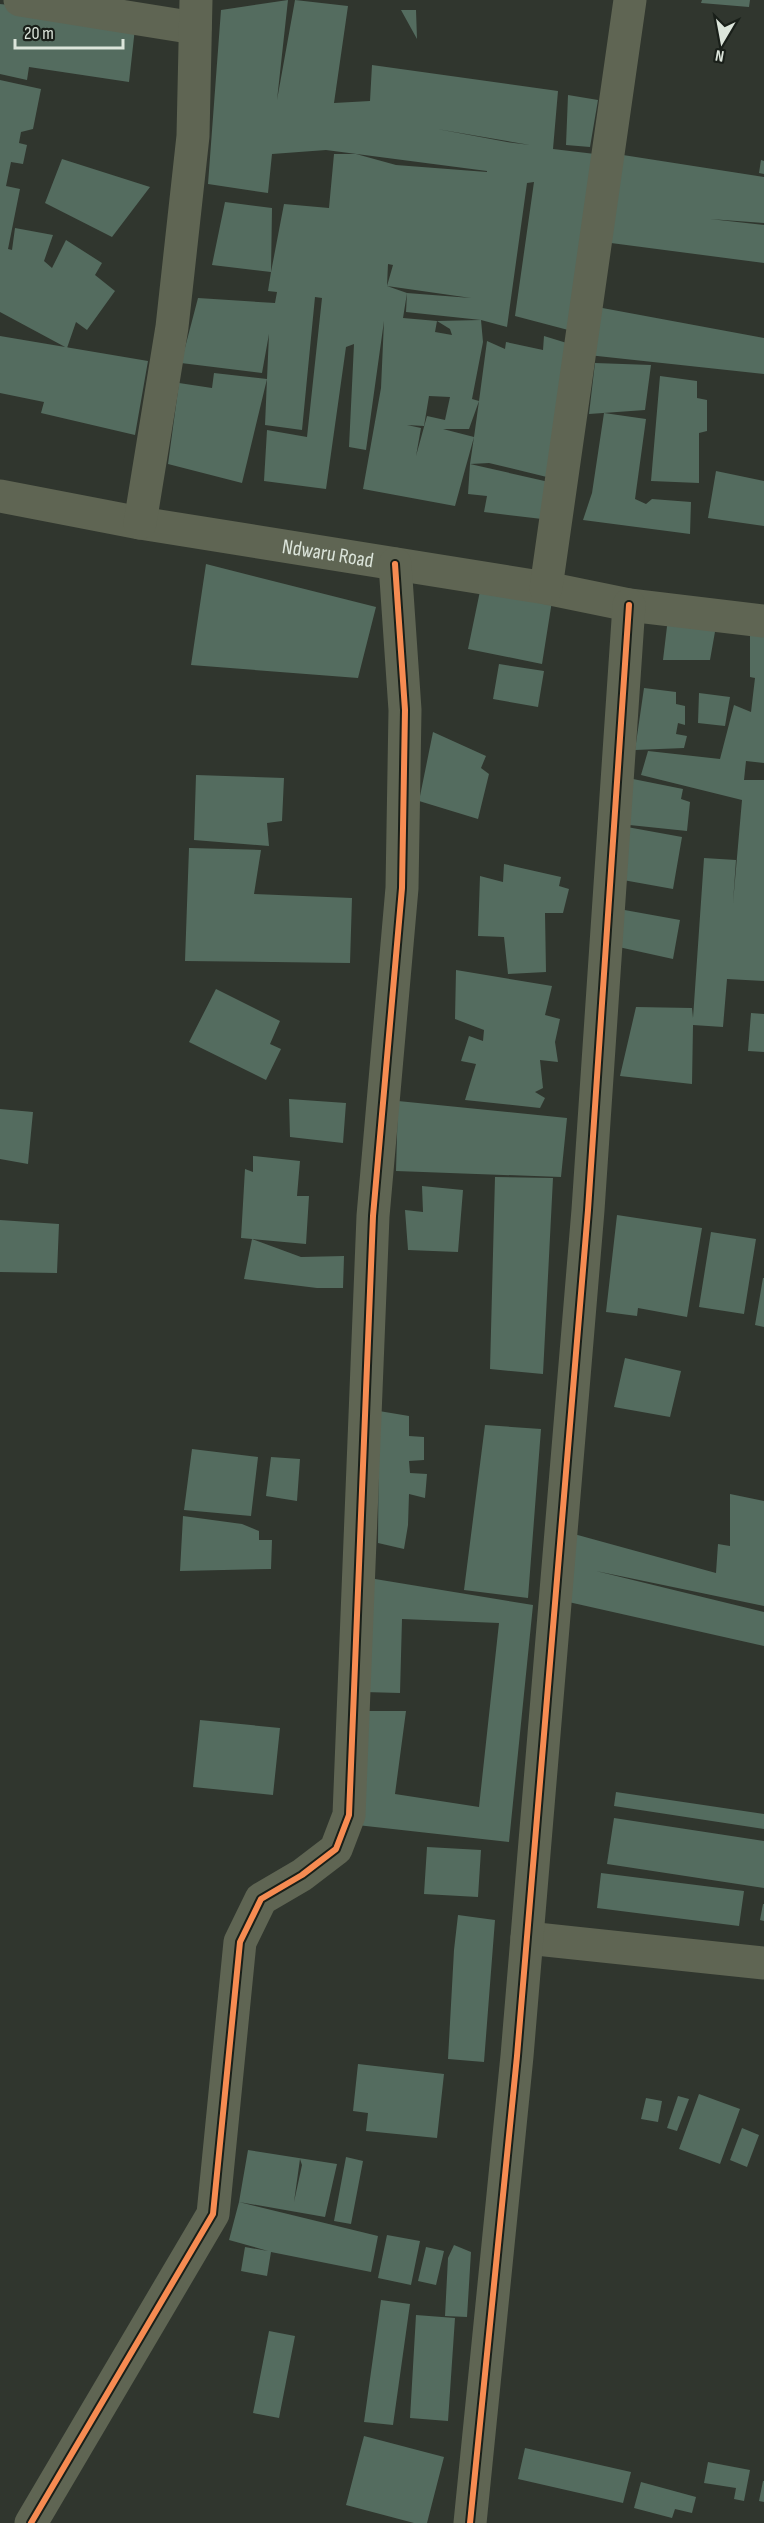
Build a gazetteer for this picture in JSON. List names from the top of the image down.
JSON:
{
  "streets": {
    "street": ["Ndwaru Road"]
  },
  "scale_bar": "20 m",
  "north": "bottom"
}
